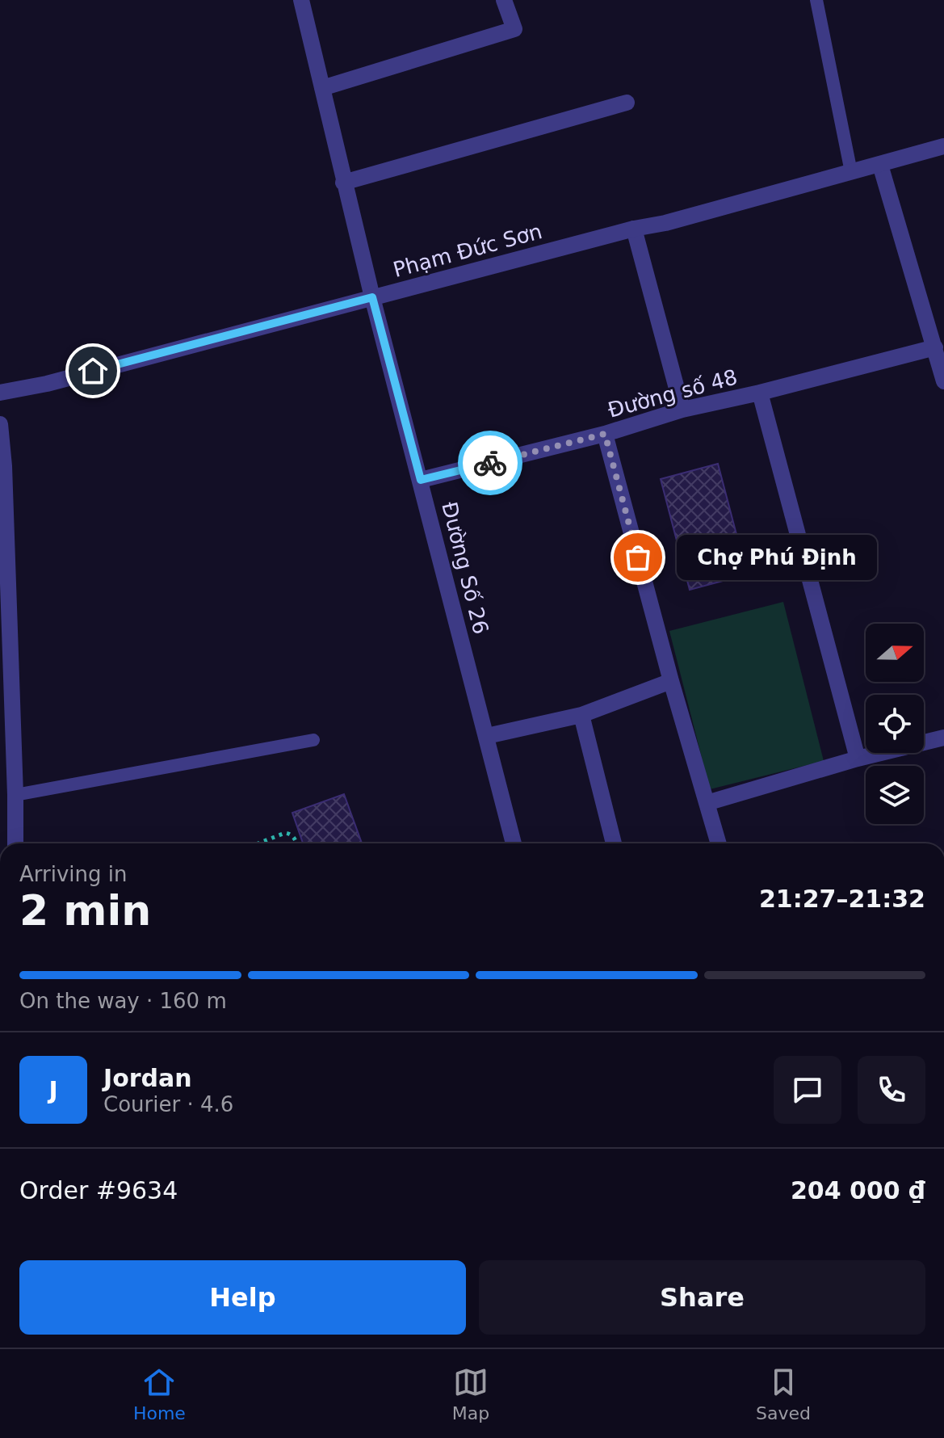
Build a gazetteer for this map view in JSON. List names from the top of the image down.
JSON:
{
  "streets": {
    "street": ["Phạm Đức Sơn", "Đường số 48", "Đường Số 26"]
  },
  "crossings": [
    ["Phạm Đức Sơn", "Đường số 48"],
    ["Phạm Đức Sơn", "Đường Số 26"],
    ["Đường số 48", "Đường Số 26"]
  ],
  "places": ["Chợ Phú Định"],
  "north": "right",
  "page": {
    "bubble": "Chợ Phú Định",
    "heading": ["2 min", "Arriving in", "21:27–21:32"],
    "panel": [
      "Jordan",
      "Courier · 4.6",
      "Order #9634",
      "204 000 ₫"
    ],
    "bar": "On the way · 160 m",
    "round": "J",
    "buttons": ["Help", "Share"],
    "tabs": ["Home", "Map", "Saved"]
  }
}
